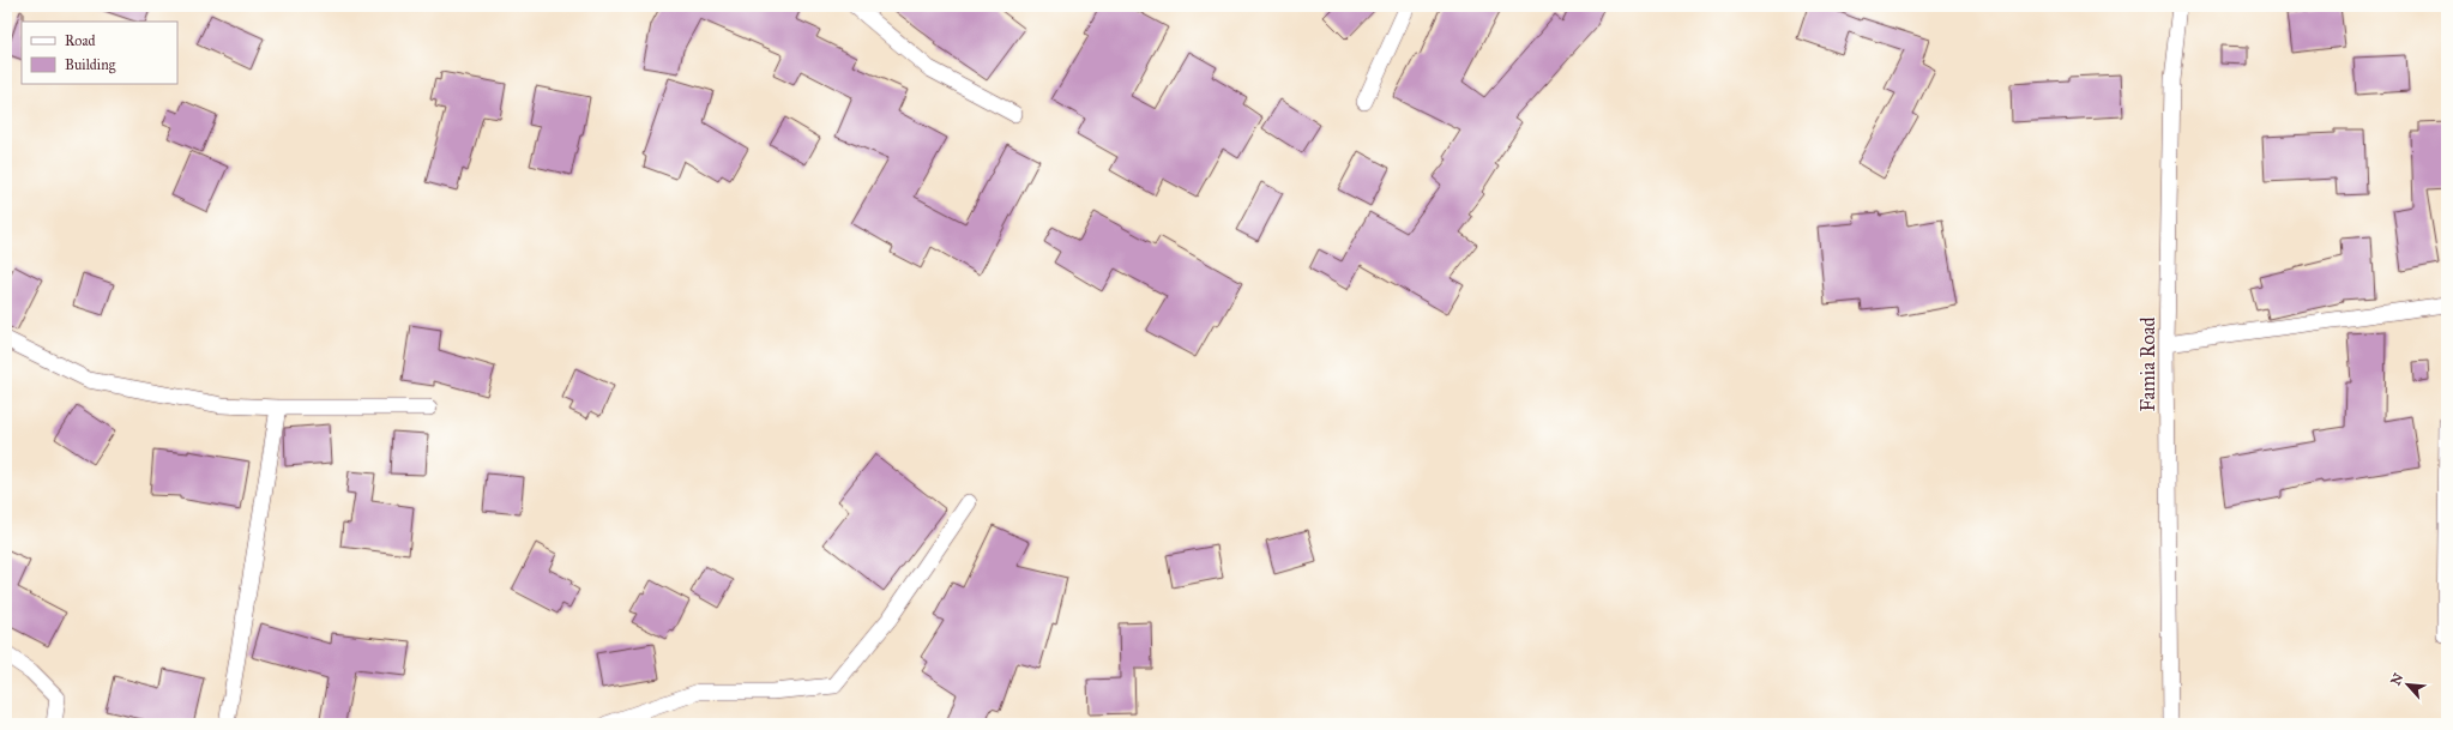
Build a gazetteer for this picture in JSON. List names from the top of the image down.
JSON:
{
  "streets": {
    "street": ["Famia Road"]
  },
  "legend": ["Road", "Building"],
  "north": "top left"
}
